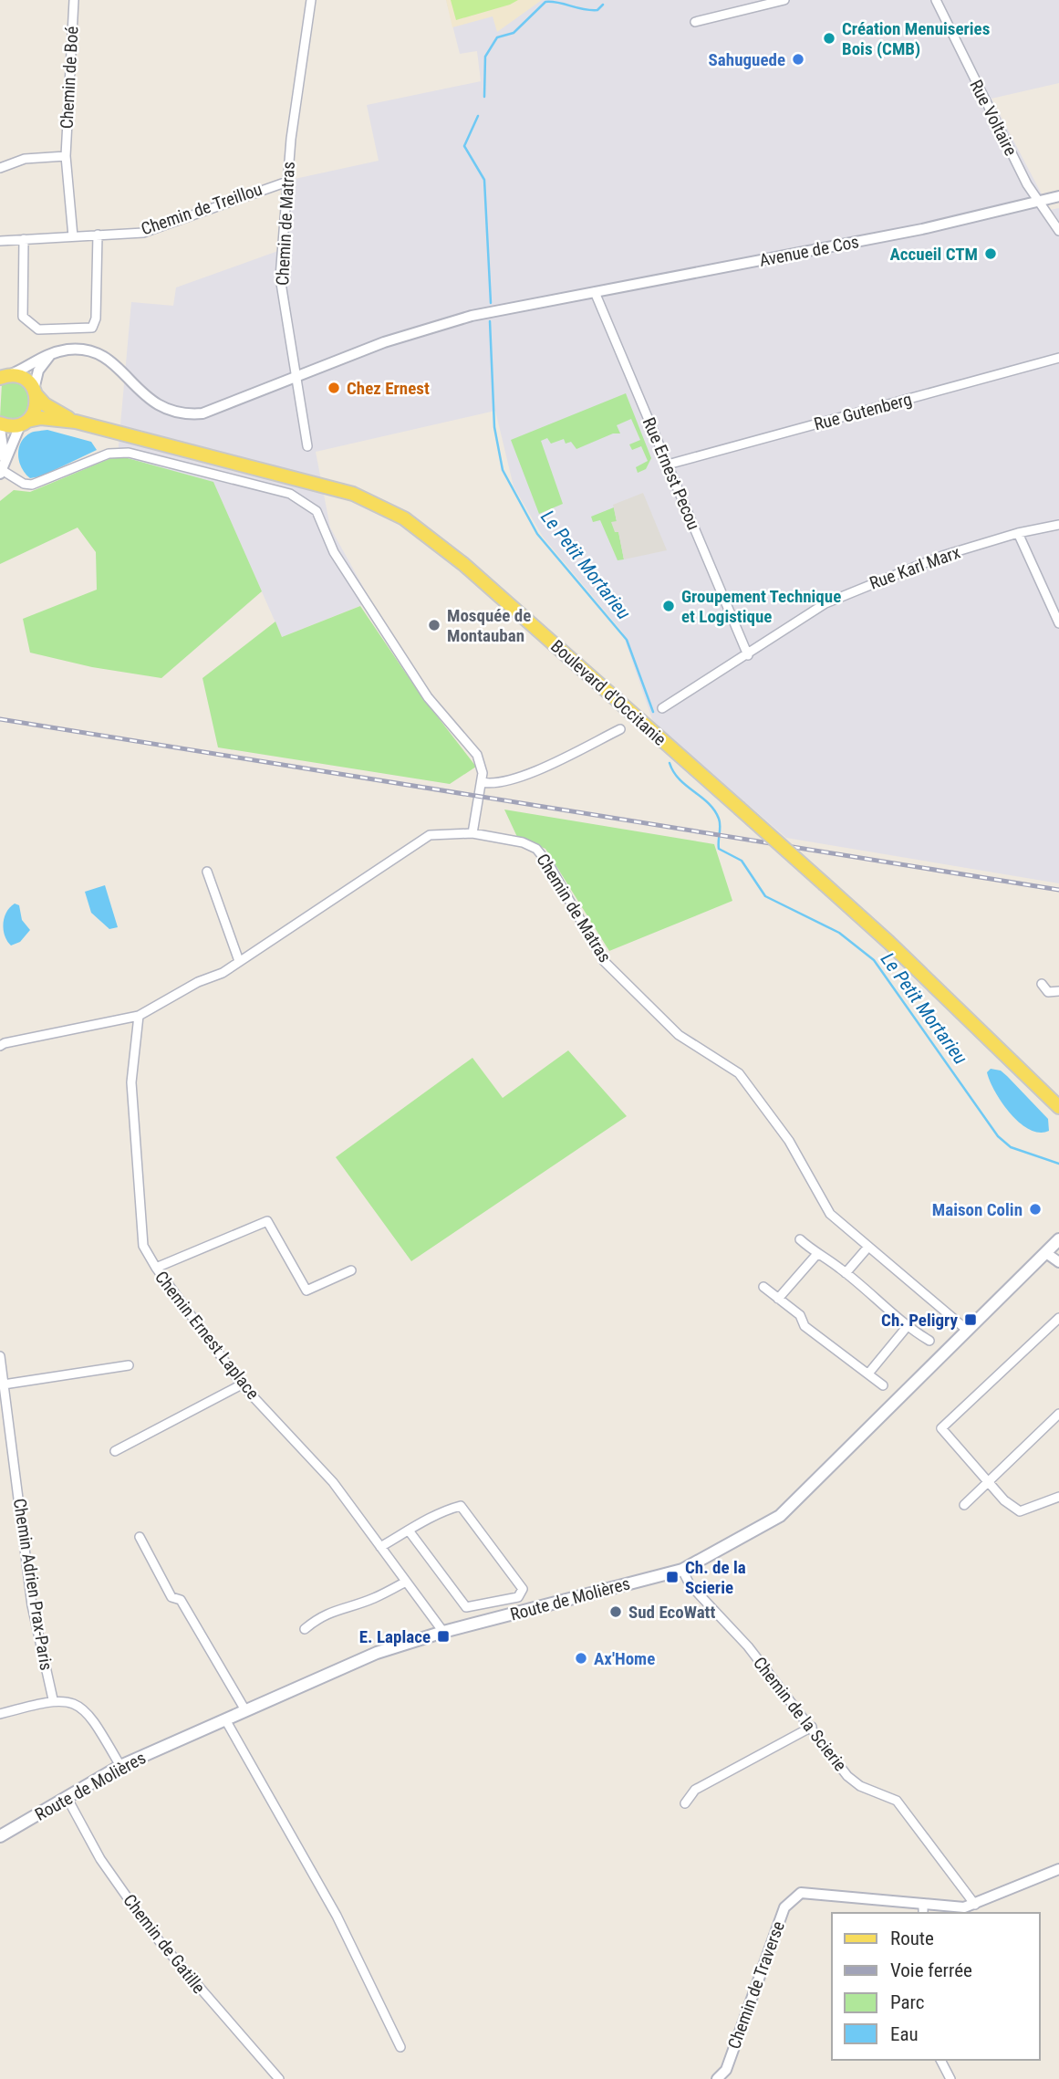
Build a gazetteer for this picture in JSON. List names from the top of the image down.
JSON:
{
  "streets": {
    "main road": ["Boulevard d'Occitanie", "Route de Molières"],
    "street": [
      "Chemin de Boé",
      "Rue Voltaire",
      "Chemin de Treillou",
      "Chemin de Matras",
      "Avenue de Cos",
      "Rue Gutenberg",
      "Rue Ernest Pecou",
      "Rue Karl Marx",
      "Chemin Ernest Laplace",
      "Chemin Adrien Prax-Paris",
      "Chemin de la Scierie",
      "Chemin de Gatille",
      "Chemin de Traverse"
    ]
  },
  "crossings": [
    ["Chemin de Boé", "Chemin de Treillou"],
    ["Rue Voltaire", "Avenue de Cos"],
    ["Chemin de Treillou", "Chemin de Matras"],
    ["Chemin de Matras", "Avenue de Cos"],
    ["Chemin de Matras", "Chemin Ernest Laplace"],
    ["Chemin de Matras", "Route de Molières"],
    ["Avenue de Cos", "Rue Ernest Pecou"],
    ["Avenue de Cos", "Boulevard d'Occitanie"],
    ["Rue Gutenberg", "Rue Ernest Pecou"],
    ["Rue Ernest Pecou", "Rue Karl Marx"],
    ["Chemin Ernest Laplace", "Route de Molières"],
    ["Route de Molières", "Chemin de la Scierie"],
    ["Route de Molières", "Chemin de Gatille"],
    ["Chemin de la Scierie", "Chemin de Traverse"]
  ],
  "water": ["Le Petit Mortarieu"],
  "places": {
    "other": [
      "Création Menuiseries Bois (CMB)",
      "Sahuguede",
      "Accueil CTM",
      "Chez Ernest",
      "Groupement Technique et Logistique",
      "Mosquée de Montauban",
      "Maison Colin",
      "Sud EcoWatt",
      "Ax'Home"
    ],
    "transit": ["Ch. Peligry", "Ch. de la Scierie", "E. Laplace"]
  },
  "legend": [
    "Route",
    "Voie ferrée",
    "Parc",
    "Eau"
  ]
}
